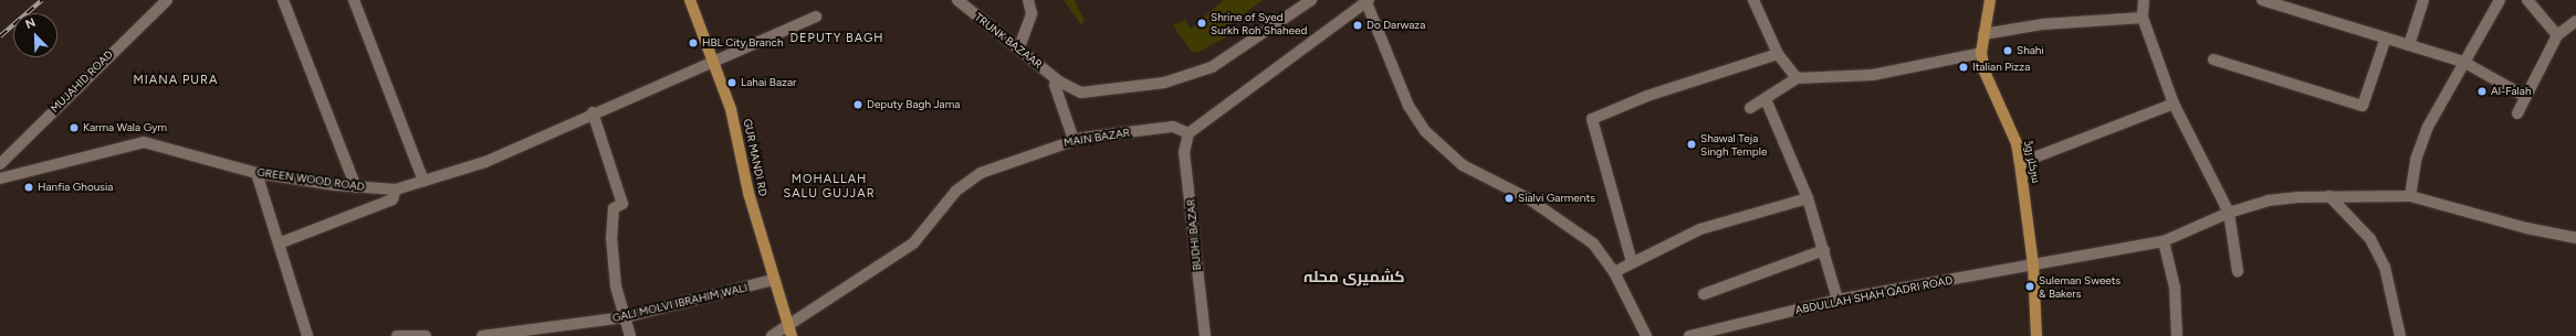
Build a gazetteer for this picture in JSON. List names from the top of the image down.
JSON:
{
  "streets": {
    "main road": ["GUR MANDI RD", "سرکلر روڈ"],
    "street": [
      "TRUNK BAZAAR",
      "MUJAHID ROAD",
      "MAIN BAZAR",
      "GREEN WOOD ROAD",
      "BUDHI BAZAR",
      "ABDULLAH SHAH QADRI ROAD",
      "GALI MOLVI IBRAHIM WALI"
    ]
  },
  "crossings": [
    ["MAIN BAZAR", "GUR MANDI RD"],
    ["MAIN BAZAR", "BUDHI BAZAR"],
    ["GUR MANDI RD", "GREEN WOOD ROAD"],
    ["GUR MANDI RD", "GALI MOLVI IBRAHIM WALI"],
    ["سرکلر روڈ", "ABDULLAH SHAH QADRI ROAD"]
  ],
  "districts": [
    "DEPUTY BAGH",
    "MIANA PURA",
    "MOHALLAH SALU GUJJAR",
    "کشمیری محلہ"
  ],
  "places": [
    "Shrine of Syed Surkh Roh Shaheed",
    "Do Darwaza",
    "HBL City Branch",
    "Shahi",
    "Italian Pizza",
    "Lahai Bazar",
    "Al-Falah",
    "Deputy Bagh Jama",
    "Karma Wala Gym",
    "Shawal Teja Singh Temple",
    "Hanfia Ghousia",
    "Sialvi Garments",
    "Suleman Sweets & Bakers"
  ],
  "north": "top left"
}
